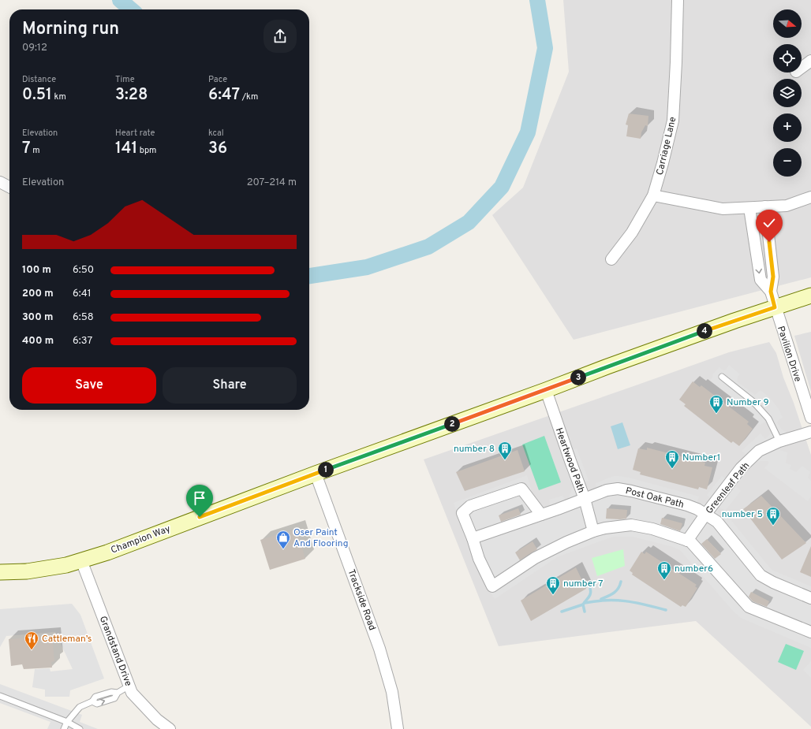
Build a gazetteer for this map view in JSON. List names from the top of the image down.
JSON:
{
  "streets": {
    "main road": ["Champion Way"],
    "street": [
      "Carriage Lane",
      "Pavilion Drive",
      "Heartwood Path",
      "Greenleaf Path",
      "Post Oak Path",
      "Trackside Road",
      "Grandstand Drive"
    ]
  },
  "crossings": [
    ["Pavilion Drive", "Champion Way"],
    ["Heartwood Path", "Post Oak Path"],
    ["Heartwood Path", "Champion Way"],
    ["Greenleaf Path", "Post Oak Path"],
    ["Champion Way", "Trackside Road"],
    ["Champion Way", "Grandstand Drive"]
  ],
  "places": {
    "building": [
      "Number 9",
      "number 8",
      "Number1",
      "number 5",
      "number6",
      "number 7"
    ],
    "shop": ["Oser Paint And Flooring"],
    "restaurant": ["Cattleman’s"]
  },
  "north": "right",
  "page": {
    "map_buttons": ["+", "−"],
    "heading": ["Morning run", "09:12"],
    "stats": [
      ["Distance", "0.51 km"],
      ["Time", "3:28"],
      ["Pace", "6:47 /km"],
      ["Elevation", "7 m"],
      ["Heart rate", "141 bpm"],
      ["kcal", "36"]
    ],
    "chart": ["Elevation", "207–214 m"],
    "list": [
      {
        "name": "100 m",
        "note": "6:50"
      },
      {
        "name": "200 m",
        "note": "6:41"
      },
      {
        "name": "300 m",
        "note": "6:58"
      },
      {
        "name": "400 m",
        "note": "6:37"
      }
    ],
    "pins": [
      "4",
      "3",
      "2",
      "1"
    ],
    "buttons": ["Save", "Share"]
  }
}
